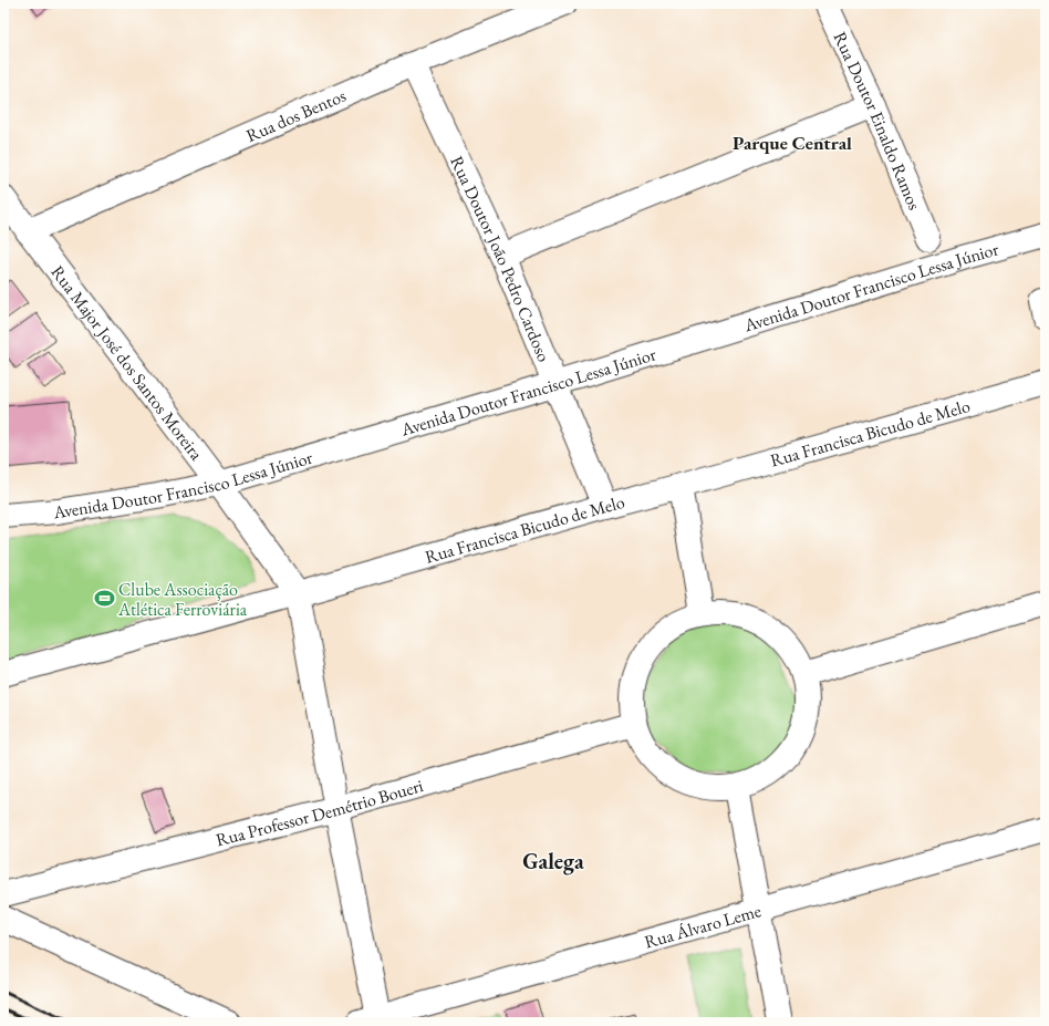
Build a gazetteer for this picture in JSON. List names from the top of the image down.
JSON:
{
  "streets": {
    "street": [
      "Rua dos Bentos",
      "Rua Doutor Einaldo Ramos",
      "Rua Doutor João Pedro Cardoso",
      "Avenida Doutor Francisco Lessa Júnior",
      "Rua Major José dos Santos Moreira",
      "Rua Francisca Bicudo de Melo",
      "Rua Professor Demétrio Boueri",
      "Rua Álvaro Leme"
    ]
  },
  "crossings": [
    ["Rua dos Bentos", "Rua Doutor João Pedro Cardoso"],
    ["Rua dos Bentos", "Rua Major José dos Santos Moreira"],
    ["Rua Doutor João Pedro Cardoso", "Avenida Doutor Francisco Lessa Júnior"],
    ["Rua Doutor João Pedro Cardoso", "Rua Francisca Bicudo de Melo"],
    ["Avenida Doutor Francisco Lessa Júnior", "Rua Major José dos Santos Moreira"],
    ["Rua Major José dos Santos Moreira", "Rua Francisca Bicudo de Melo"]
  ],
  "districts": ["Parque Central", "Galega"],
  "places": {
    "sports": ["Clube Associação Atlética Ferroviária"]
  }
}
